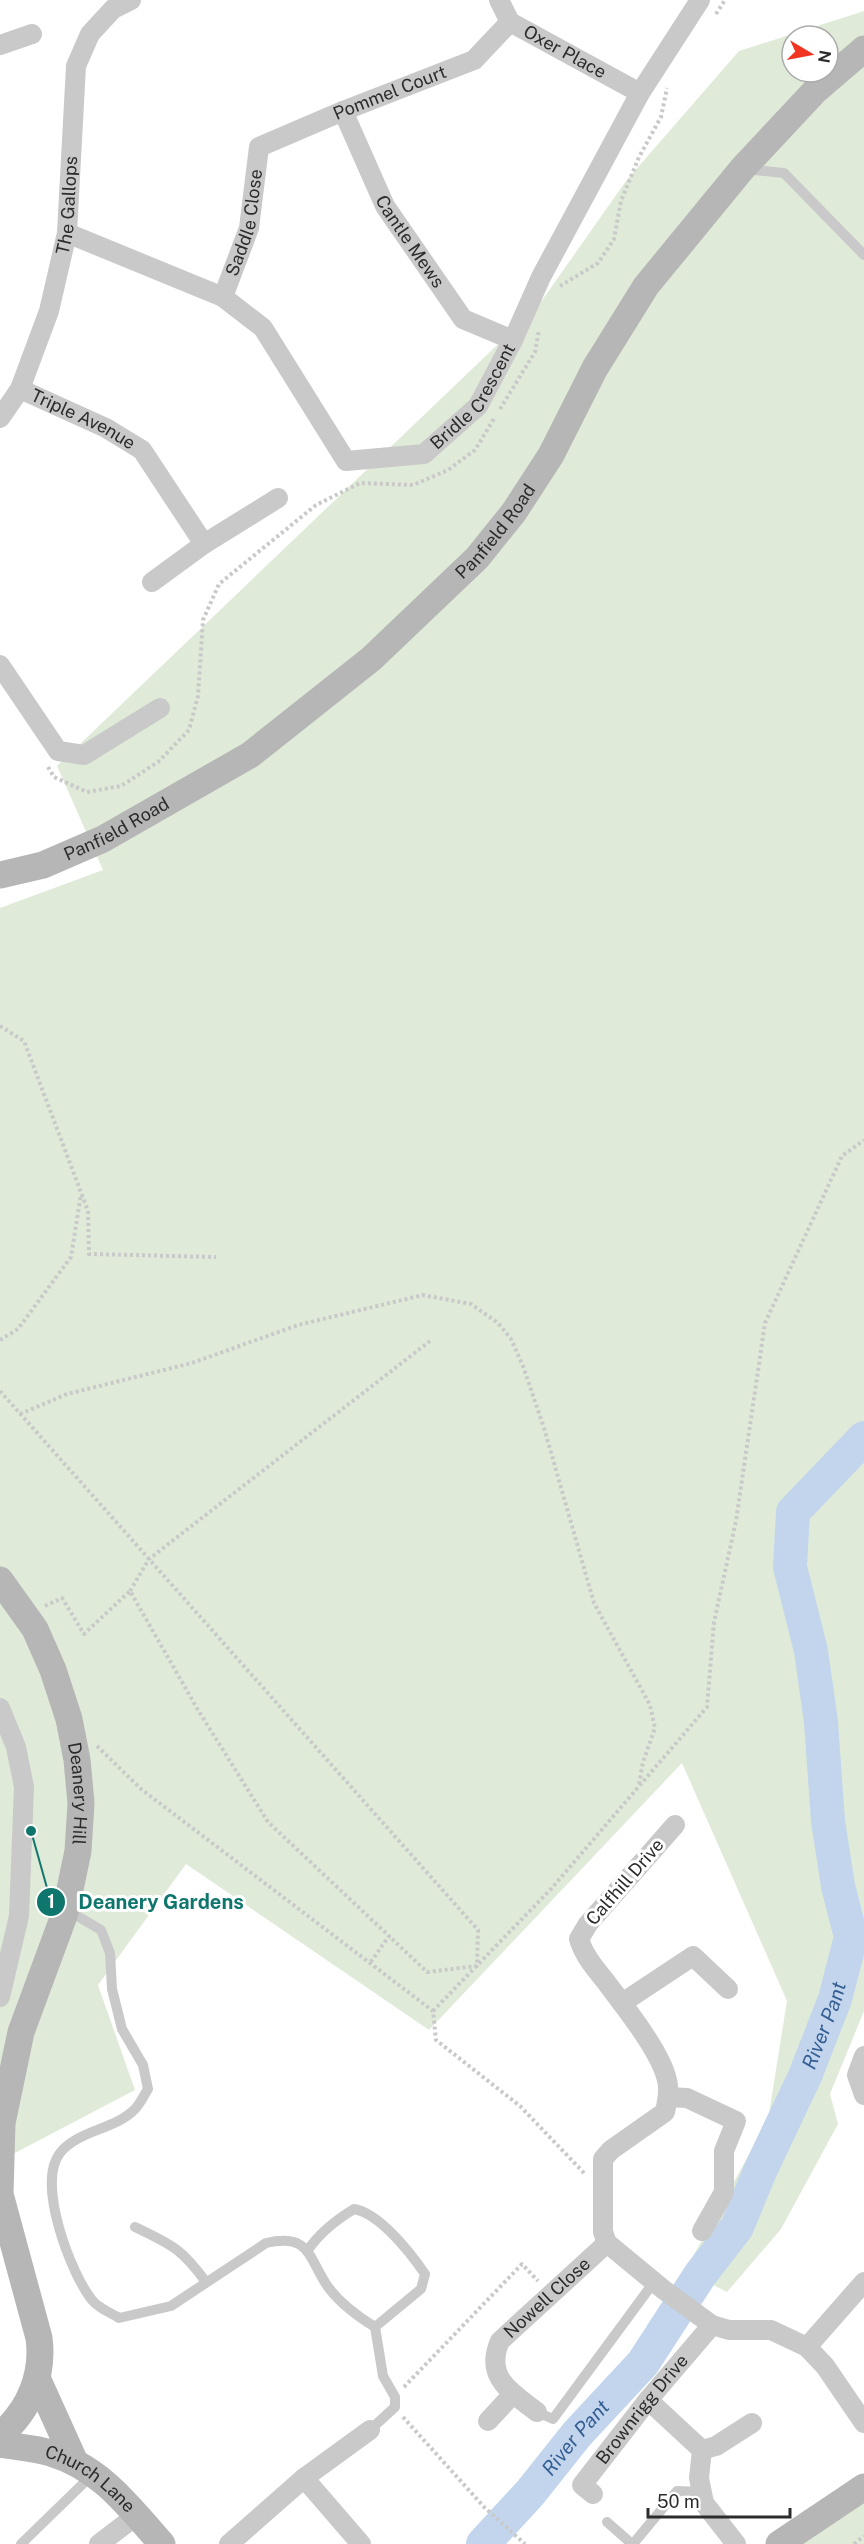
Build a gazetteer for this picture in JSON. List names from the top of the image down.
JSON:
{
  "streets": {
    "main road": ["Panfield Road", "Deanery Hill", "Church Lane"],
    "street": [
      "Oxer Place",
      "Pommel Court",
      "The Gallops",
      "Saddle Close",
      "Cantle Mews",
      "Bridle Crescent",
      "Triple Avenue",
      "Calfhill Drive",
      "Nowell Close",
      "Brownrigg Drive"
    ]
  },
  "crossings": [
    ["Oxer Place", "Pommel Court"],
    ["Oxer Place", "Bridle Crescent"],
    ["Pommel Court", "Saddle Close"],
    ["Pommel Court", "Cantle Mews"],
    ["The Gallops", "Bridle Crescent"],
    ["The Gallops", "Triple Avenue"],
    ["Saddle Close", "Bridle Crescent"],
    ["Cantle Mews", "Bridle Crescent"]
  ],
  "water": ["River Pant"],
  "places": ["Deanery Gardens"],
  "scale_bar": "50 m",
  "north": "right"
}
